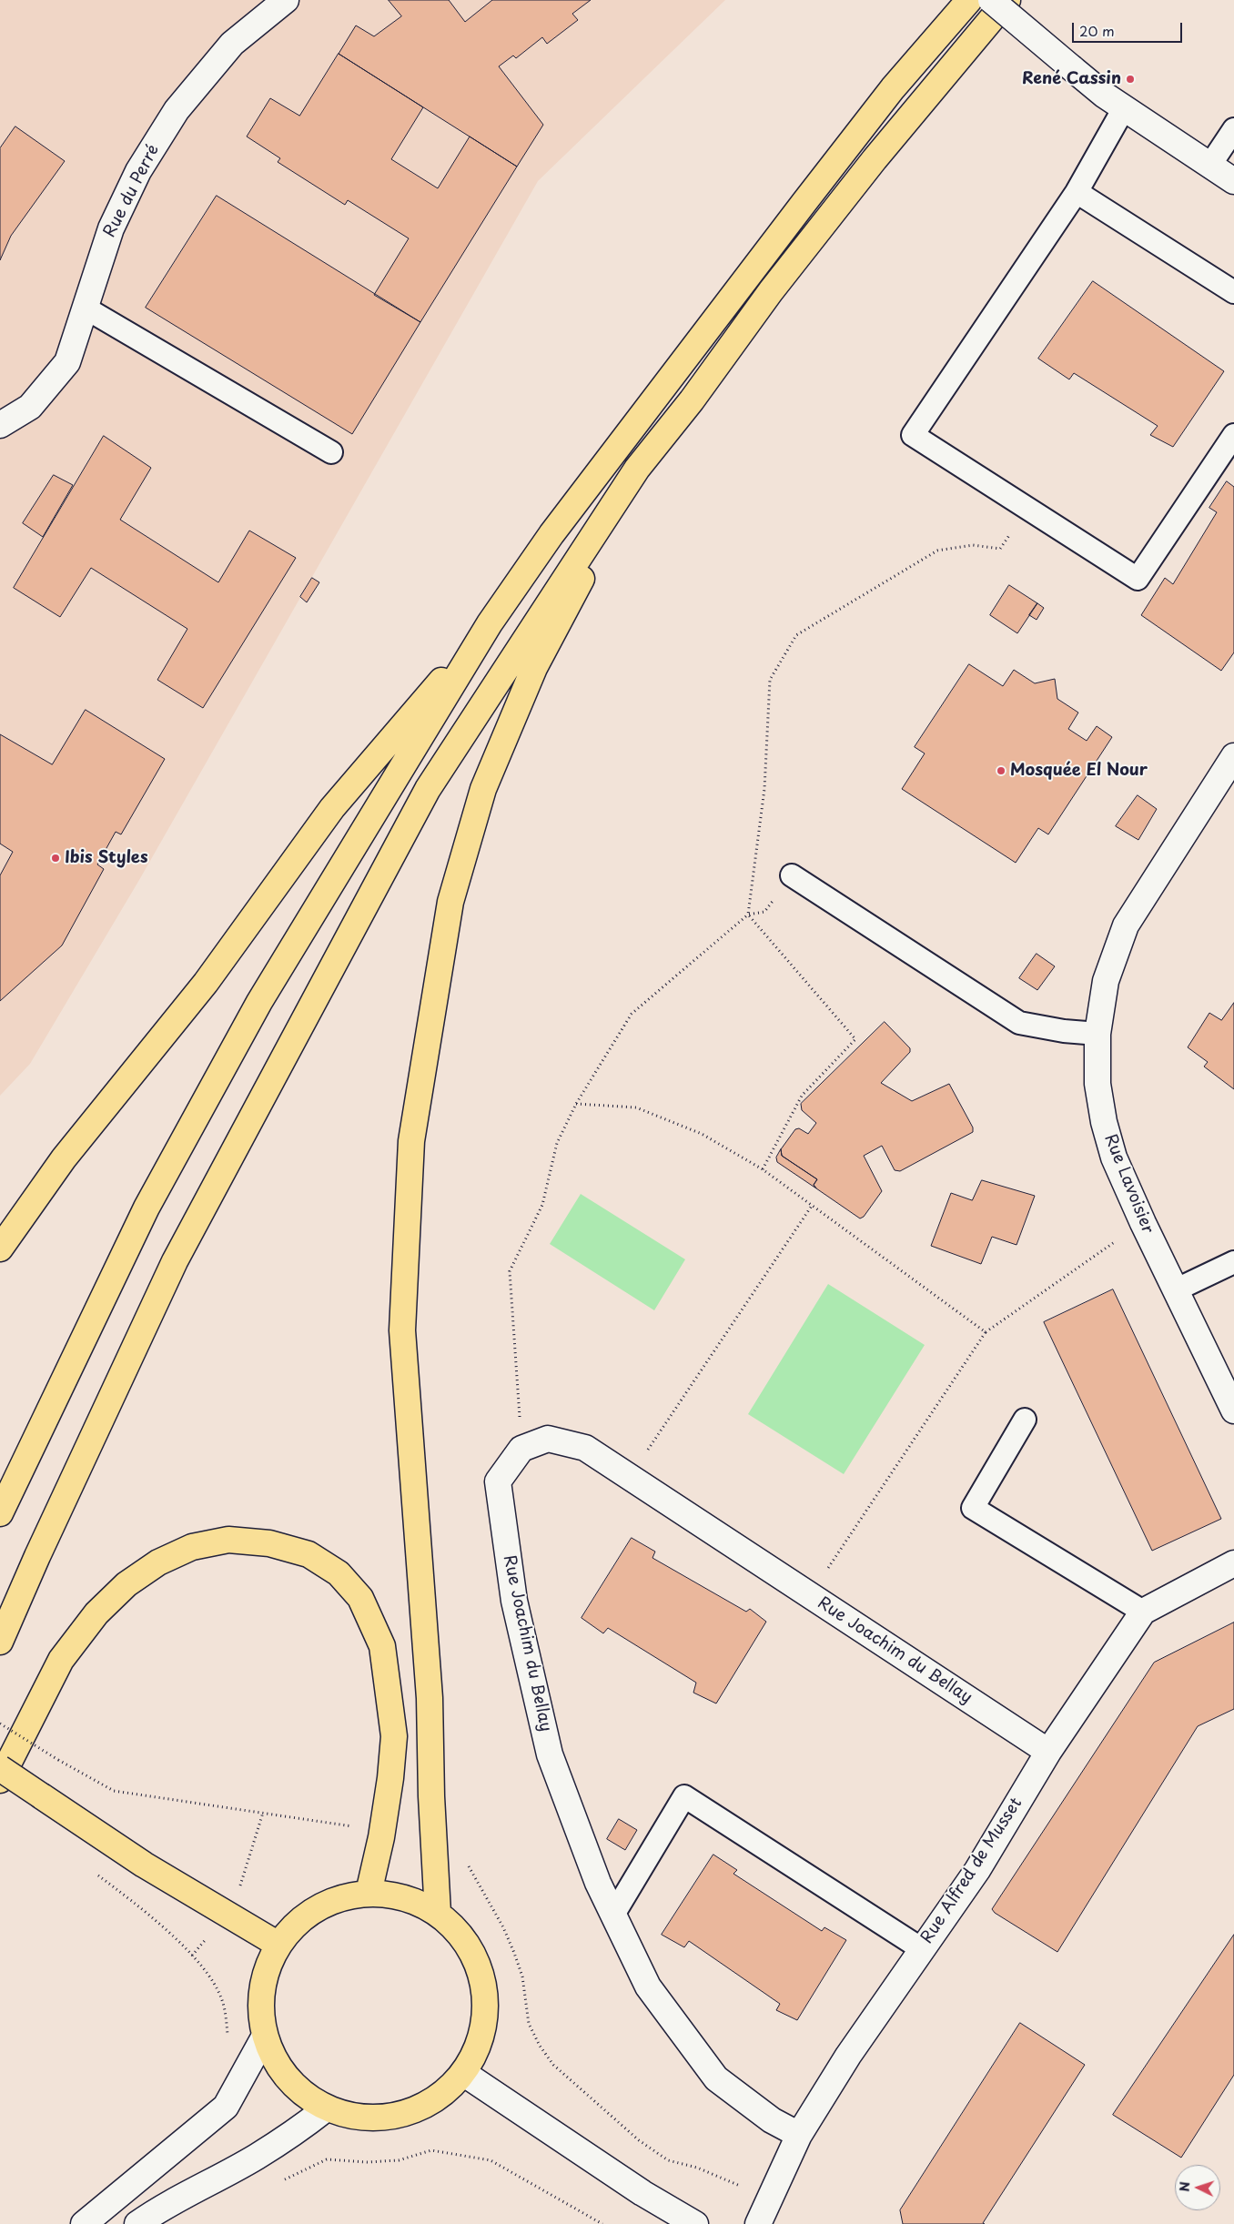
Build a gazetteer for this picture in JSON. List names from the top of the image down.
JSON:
{
  "streets": {
    "street": [
      "Rue du Perré",
      "Rue Lavoisier",
      "Rue Joachim du Bellay",
      "Rue Alfred de Musset"
    ]
  },
  "crossings": [
    ["Rue Joachim du Bellay", "Rue Alfred de Musset"]
  ],
  "places": ["René Cassin", "Mosquée El Nour", "Ibis Styles"],
  "scale_bar": "20 m",
  "north": "left"
}
